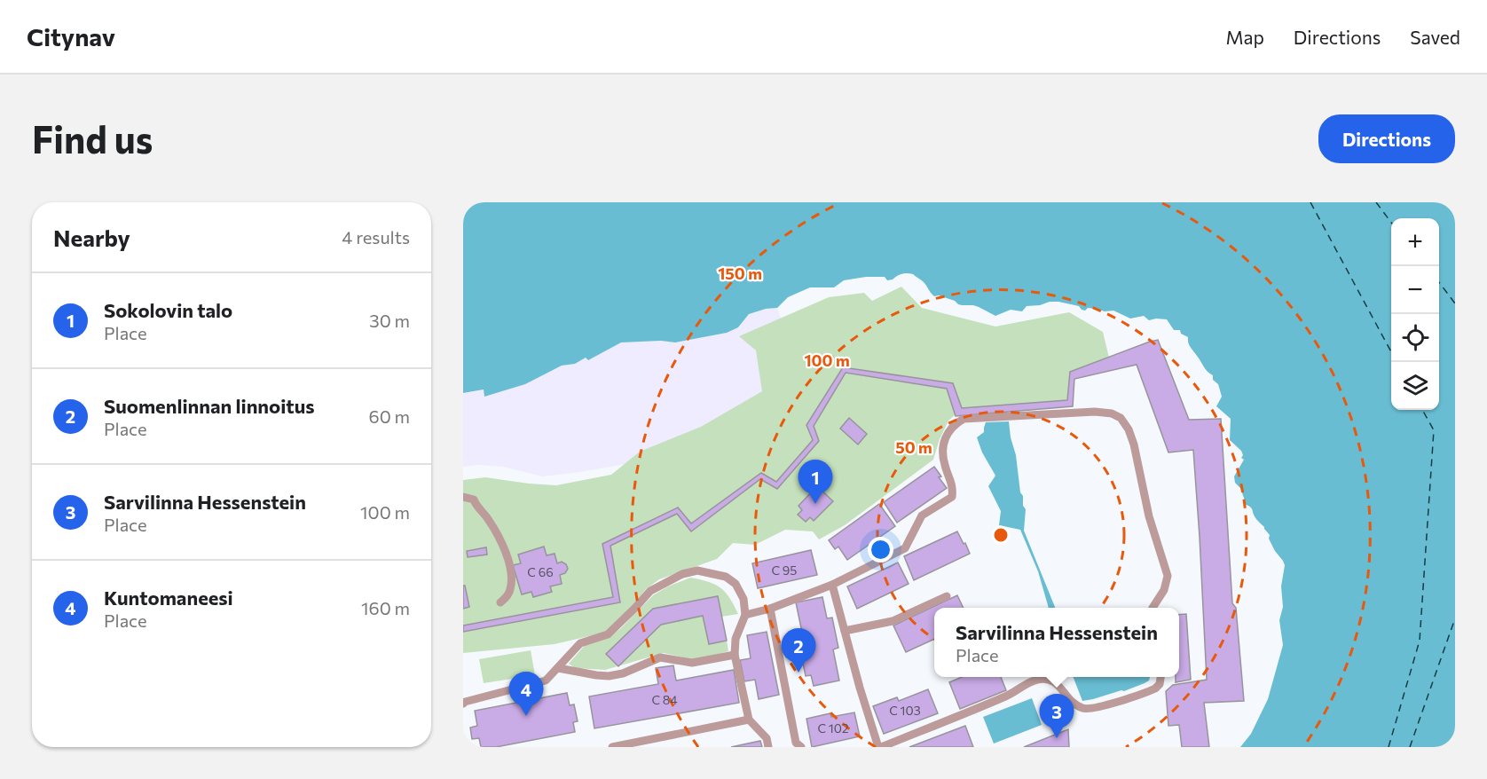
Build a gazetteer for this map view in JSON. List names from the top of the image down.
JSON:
{
  "house_numbers": [
    "C 95",
    "C 66",
    "C 84",
    "C 103",
    "C 102"
  ],
  "page": {
    "header": "Citynav",
    "nav": ["Map", "Directions", "Saved"],
    "buttons": "Directions",
    "title": "Find us",
    "heading": ["Nearby", "4 results"],
    "map_buttons": ["+", "−"],
    "list": [
      {
        "mark": "1",
        "name": "Sokolovin talo",
        "note": "Place",
        "value": "30 m"
      },
      {
        "mark": "2",
        "name": "Suomenlinnan linnoitus",
        "note": "Place",
        "value": "60 m"
      },
      {
        "mark": "3",
        "name": "Sarvilinna Hessenstein",
        "note": "Place",
        "value": "100 m"
      },
      {
        "mark": "4",
        "name": "Kuntomaneesi",
        "note": "Place",
        "value": "160 m"
      }
    ],
    "pins": [
      "1",
      "2",
      "4",
      "3"
    ],
    "popup": ["Sarvilinna Hessenstein", "Place"]
  },
  "rings": ["150 m", "100 m", "50 m"]
}
